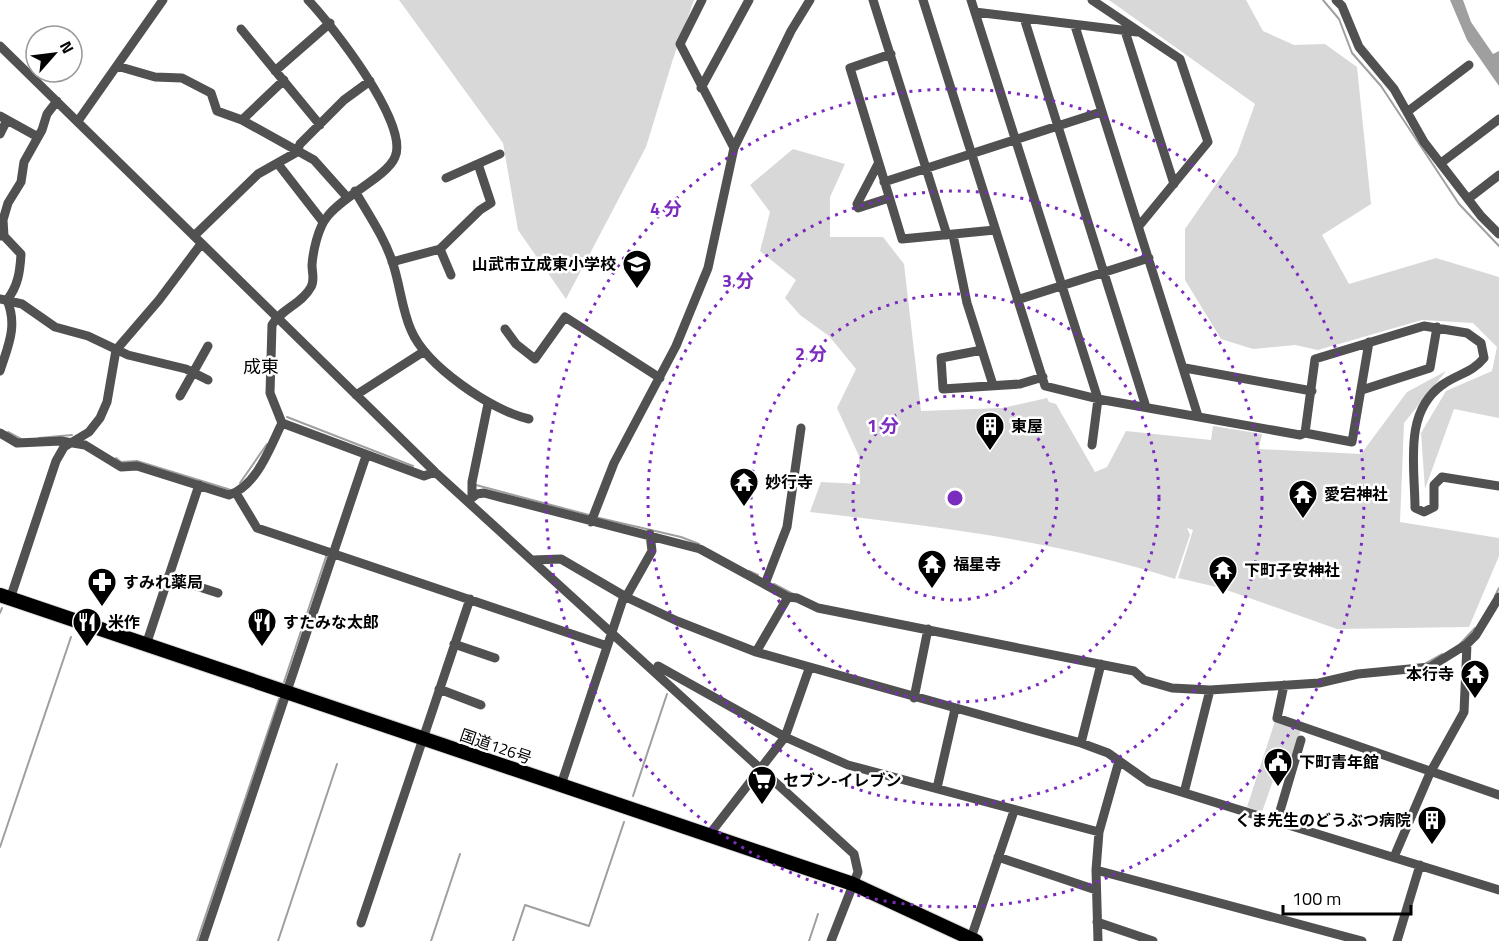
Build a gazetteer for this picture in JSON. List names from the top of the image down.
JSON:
{
  "streets": {
    "highway": ["国道126号"]
  },
  "districts": ["成東"],
  "places": {
    "school or university": ["山武市立成東小学校"],
    "building": ["東屋", "くま先生のどうぶつ病院"],
    "temple": [
      "妙行寺",
      "愛宕神社",
      "福星寺",
      "下町子安神社",
      "本行寺"
    ],
    "pharmacy": ["すみれ薬局"],
    "restaurant": ["米作", "すたみな太郎"],
    "public building": ["下町青年館"],
    "supermarket": ["セブン-イレブン"]
  },
  "scale_bar": "100 m",
  "north": "top right",
  "rings": [
    "4 分",
    "3 分",
    "2 分",
    "1 分"
  ]
}
